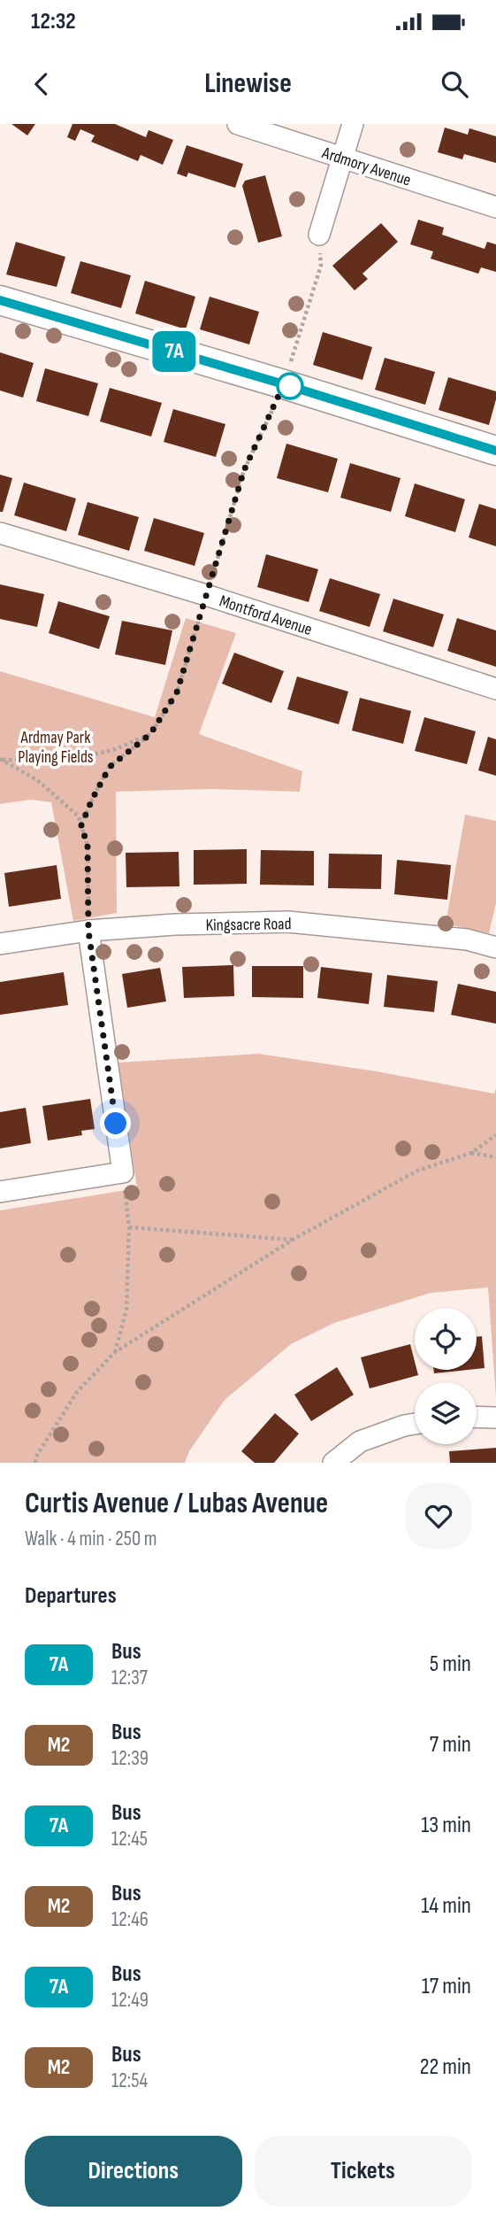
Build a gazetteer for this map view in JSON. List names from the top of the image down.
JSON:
{
  "streets": {
    "street": ["Ardmory Avenue", "Montford Avenue", "Kingsacre Road"]
  },
  "parks": ["Ardmay Park Playing Fields"],
  "lines": ["bus line 7A"],
  "page": {
    "status": "12:32",
    "header": "Linewise",
    "on_map": "7A",
    "heading": [
      ["Curtis Avenue / Lubas Avenue", "Walk · 4 min · 250 m"],
      "Departures"
    ],
    "list": [
      {
        "mark": "7A",
        "name": "Bus",
        "note": "12:37",
        "value": "5 min"
      },
      {
        "mark": "M2",
        "name": "Bus",
        "note": "12:39",
        "value": "7 min"
      },
      {
        "mark": "7A",
        "name": "Bus",
        "note": "12:45",
        "value": "13 min"
      },
      {
        "mark": "M2",
        "name": "Bus",
        "note": "12:46",
        "value": "14 min"
      },
      {
        "mark": "7A",
        "name": "Bus",
        "note": "12:49",
        "value": "17 min"
      },
      {
        "mark": "M2",
        "name": "Bus",
        "note": "12:54",
        "value": "22 min"
      }
    ],
    "buttons": ["Directions", "Tickets"]
  }
}
